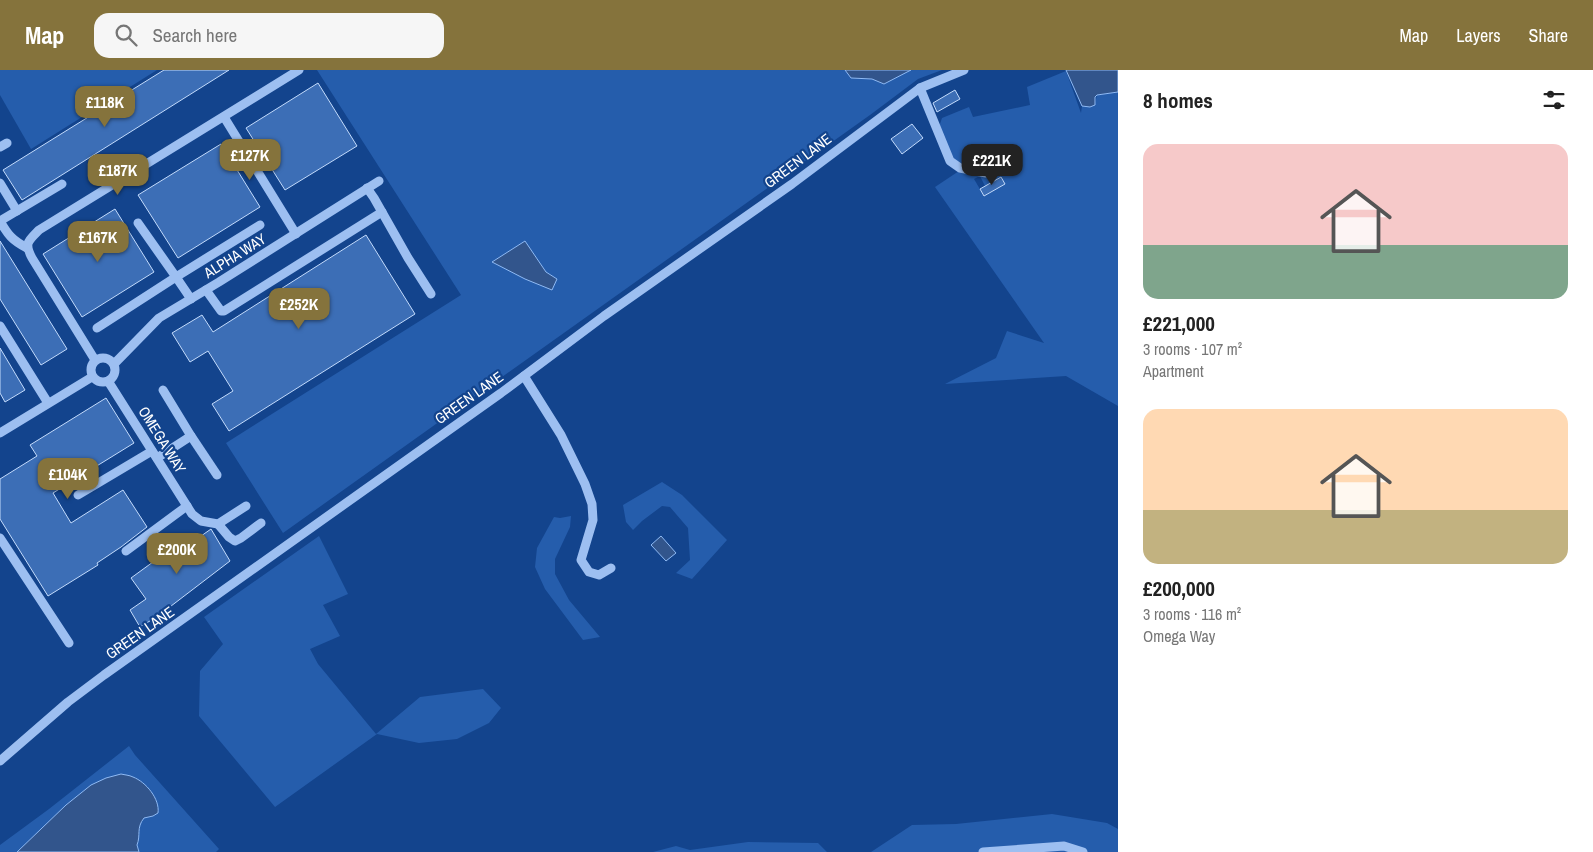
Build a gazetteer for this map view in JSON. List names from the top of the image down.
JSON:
{
  "streets": {
    "street": ["GREEN LANE", "ALPHA WAY", "OMEGA WAY"]
  },
  "crossings": [
    ["ALPHA WAY", "OMEGA WAY"]
  ],
  "page": {
    "header": "Map",
    "search": "Search here",
    "nav": ["Map", "Layers", "Share"],
    "heading": "8 homes",
    "price": [
      "£118K",
      "£127K",
      "£221K",
      "£187K",
      "£167K",
      "£252K",
      "£104K",
      "£200K"
    ],
    "list": [
      {
        "name": "£221,000",
        "note": "3 rooms · 107 m² · Apartment"
      },
      {
        "name": "£200,000",
        "note": "3 rooms · 116 m² · Omega Way"
      }
    ]
  }
}
